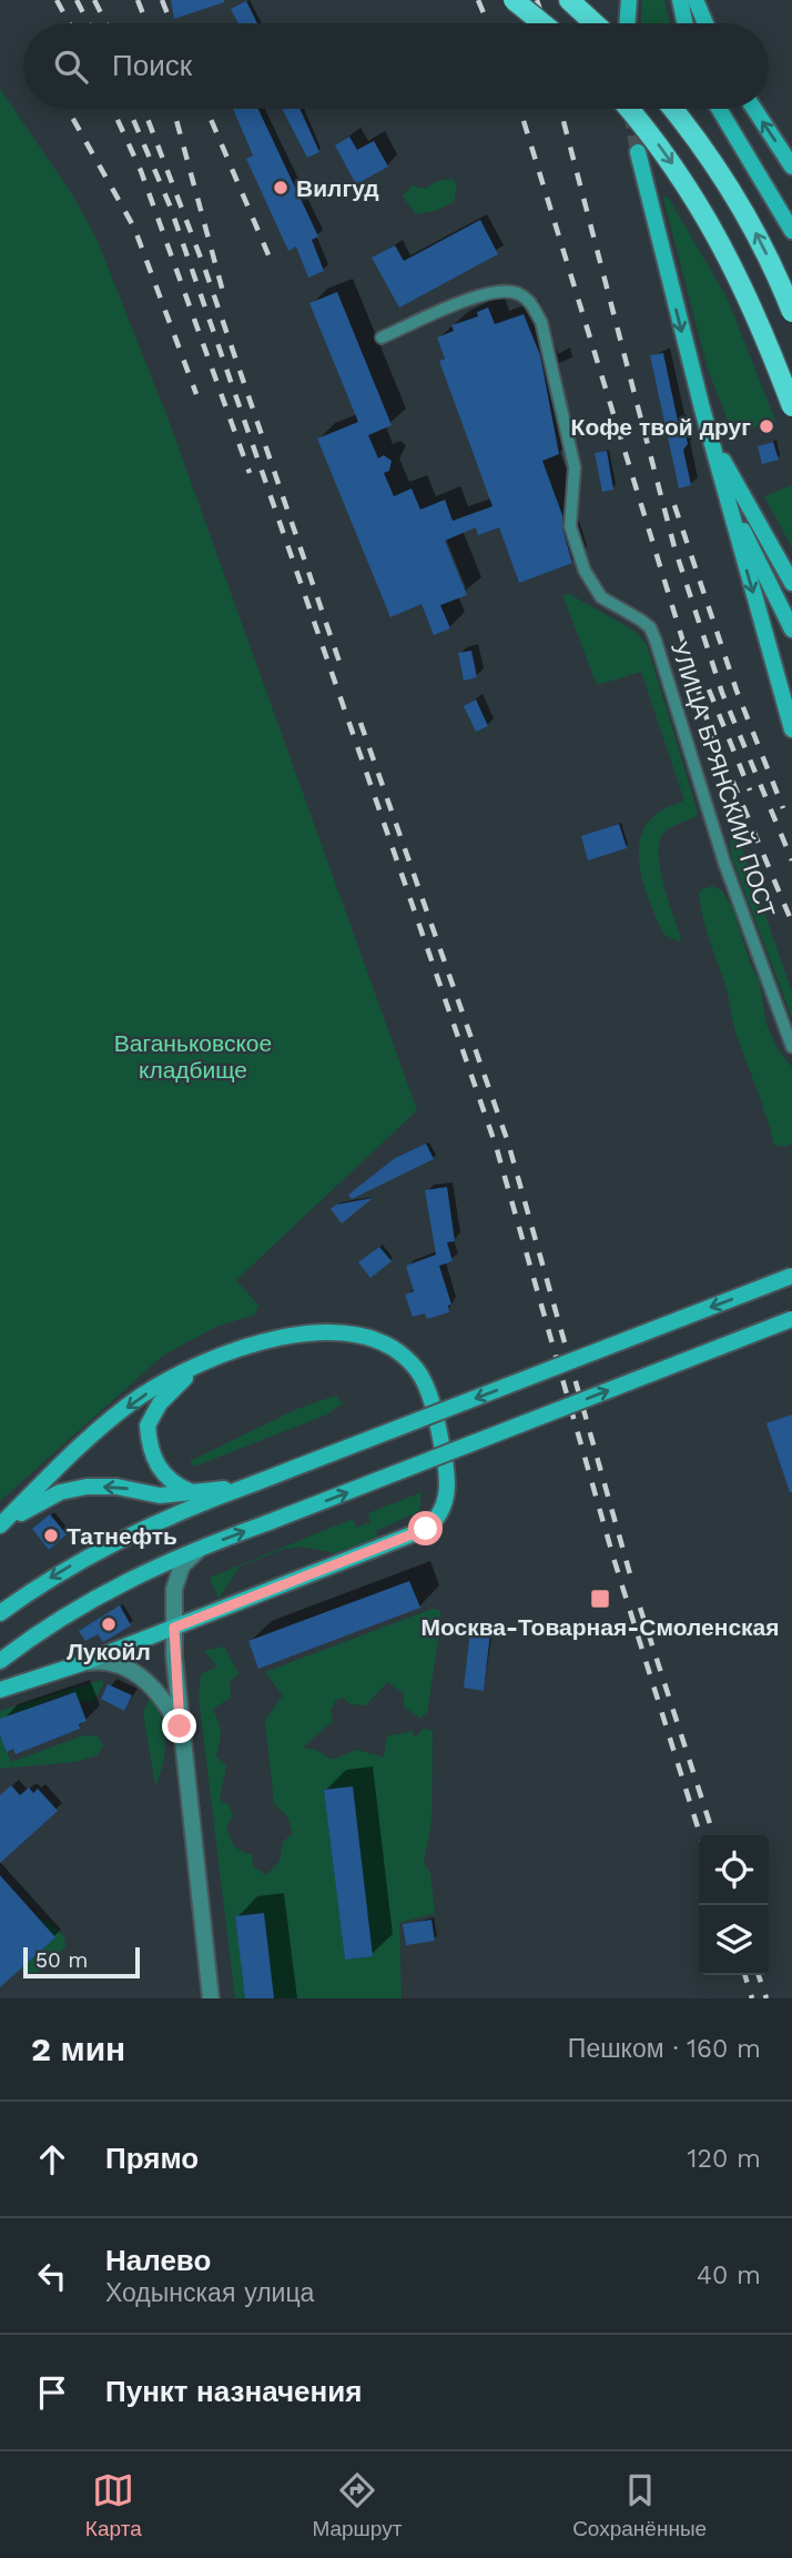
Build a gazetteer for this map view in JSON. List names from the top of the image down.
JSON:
{
  "streets": {
    "street": ["УЛИЦА БРЯНСКИЙ ПОСТ"]
  },
  "parks": ["Ваганьковское кладбище"],
  "places": {
    "other": [
      "Вилгуд",
      "Кофе твой друг",
      "Татнефть",
      "Лукойл"
    ],
    "transit": ["Москва-Товарная-Смоленская"]
  },
  "scale_bar": "50 m",
  "page": {
    "search": "Поиск",
    "scale": "50 m",
    "heading": ["2 мин", "Пешком · 160 m"],
    "list": [
      ["Прямо", "120 m"],
      ["Налево", "Ходынская улица", "40 m"],
      "Пункт назначения"
    ],
    "nav": ["Карта", "Маршрут", "Сохранённые"]
  }
}
